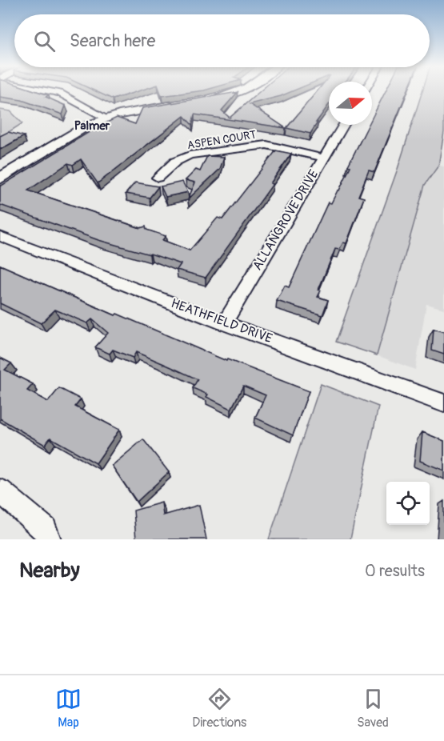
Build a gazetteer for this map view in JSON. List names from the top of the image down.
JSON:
{
  "streets": {
    "street": ["ASPEN COURT", "ALLANGROVE DRIVE", "HEATHFIELD DRIVE"]
  },
  "crossings": [
    ["ASPEN COURT", "ALLANGROVE DRIVE"],
    ["ALLANGROVE DRIVE", "HEATHFIELD DRIVE"]
  ],
  "districts": ["Palmer"],
  "north": "right",
  "page": {
    "search": "Search here",
    "heading": ["Nearby", "0 results"],
    "nav": ["Map", "Directions", "Saved"]
  }
}
